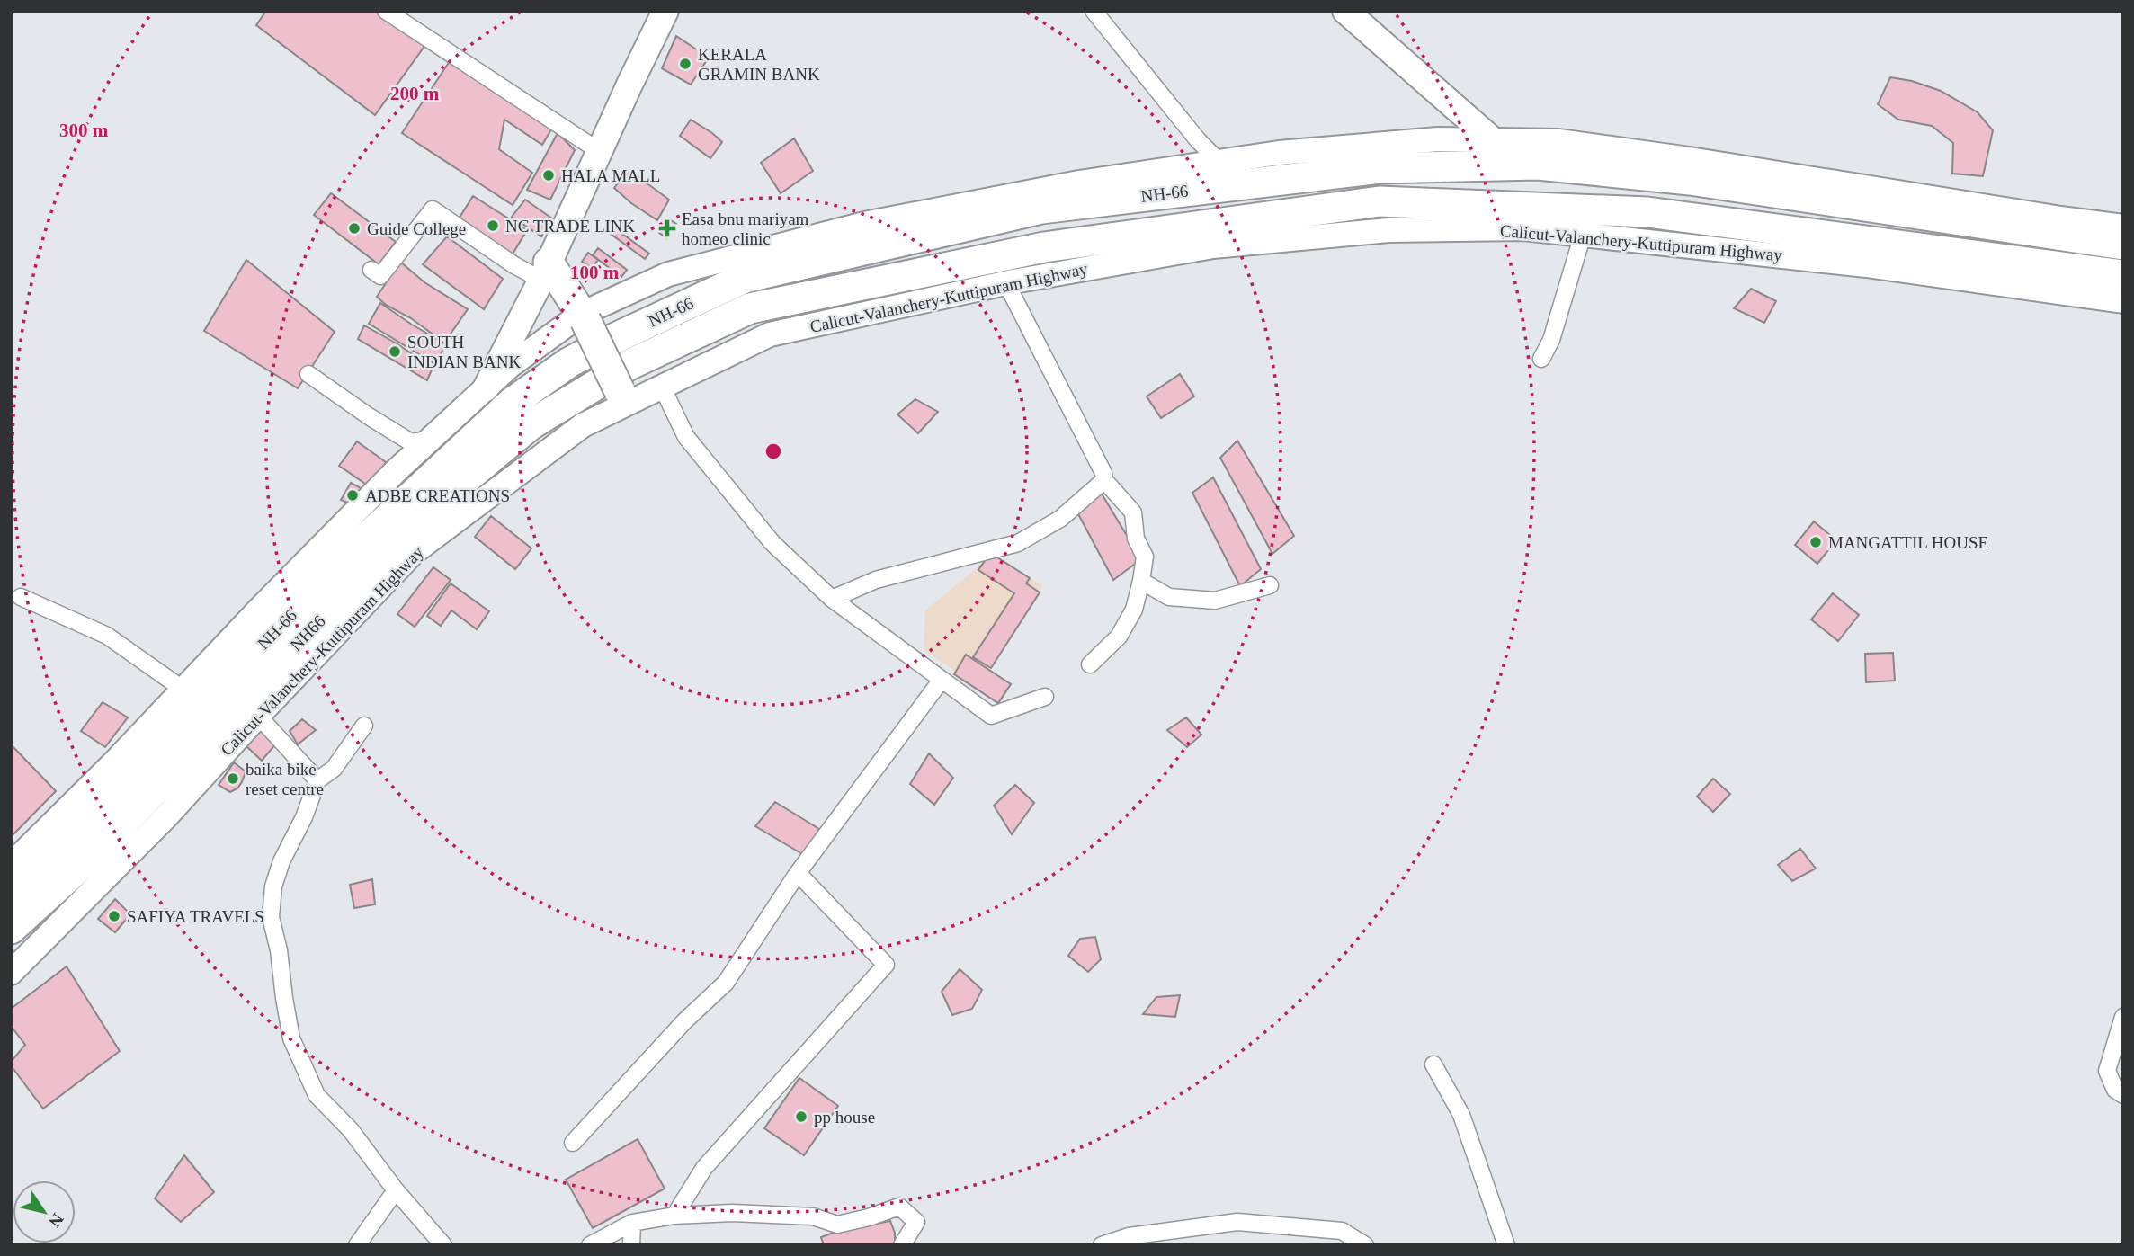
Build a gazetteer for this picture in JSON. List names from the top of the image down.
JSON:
{
  "streets": {
    "highway": ["NH-66", "Calicut-Valanchery-Kuttipuram Highway", "NH66"]
  },
  "crossings": [
    ["Calicut-Valanchery-Kuttipuram Highway", "NH66"]
  ],
  "places": {
    "other": [
      "KERALA GRAMIN BANK",
      "HALA MALL",
      "NC TRADE LINK",
      "Guide College",
      "SOUTH INDIAN BANK",
      "ADBE CREATIONS",
      "MANGATTIL HOUSE",
      "baika bike reset centre",
      "SAFIYA TRAVELS",
      "pp house"
    ],
    "health": ["Easa bnu mariyam homeo clinic"]
  },
  "north": "bottom right",
  "rings": ["200 m", "300 m", "100 m"]
}
